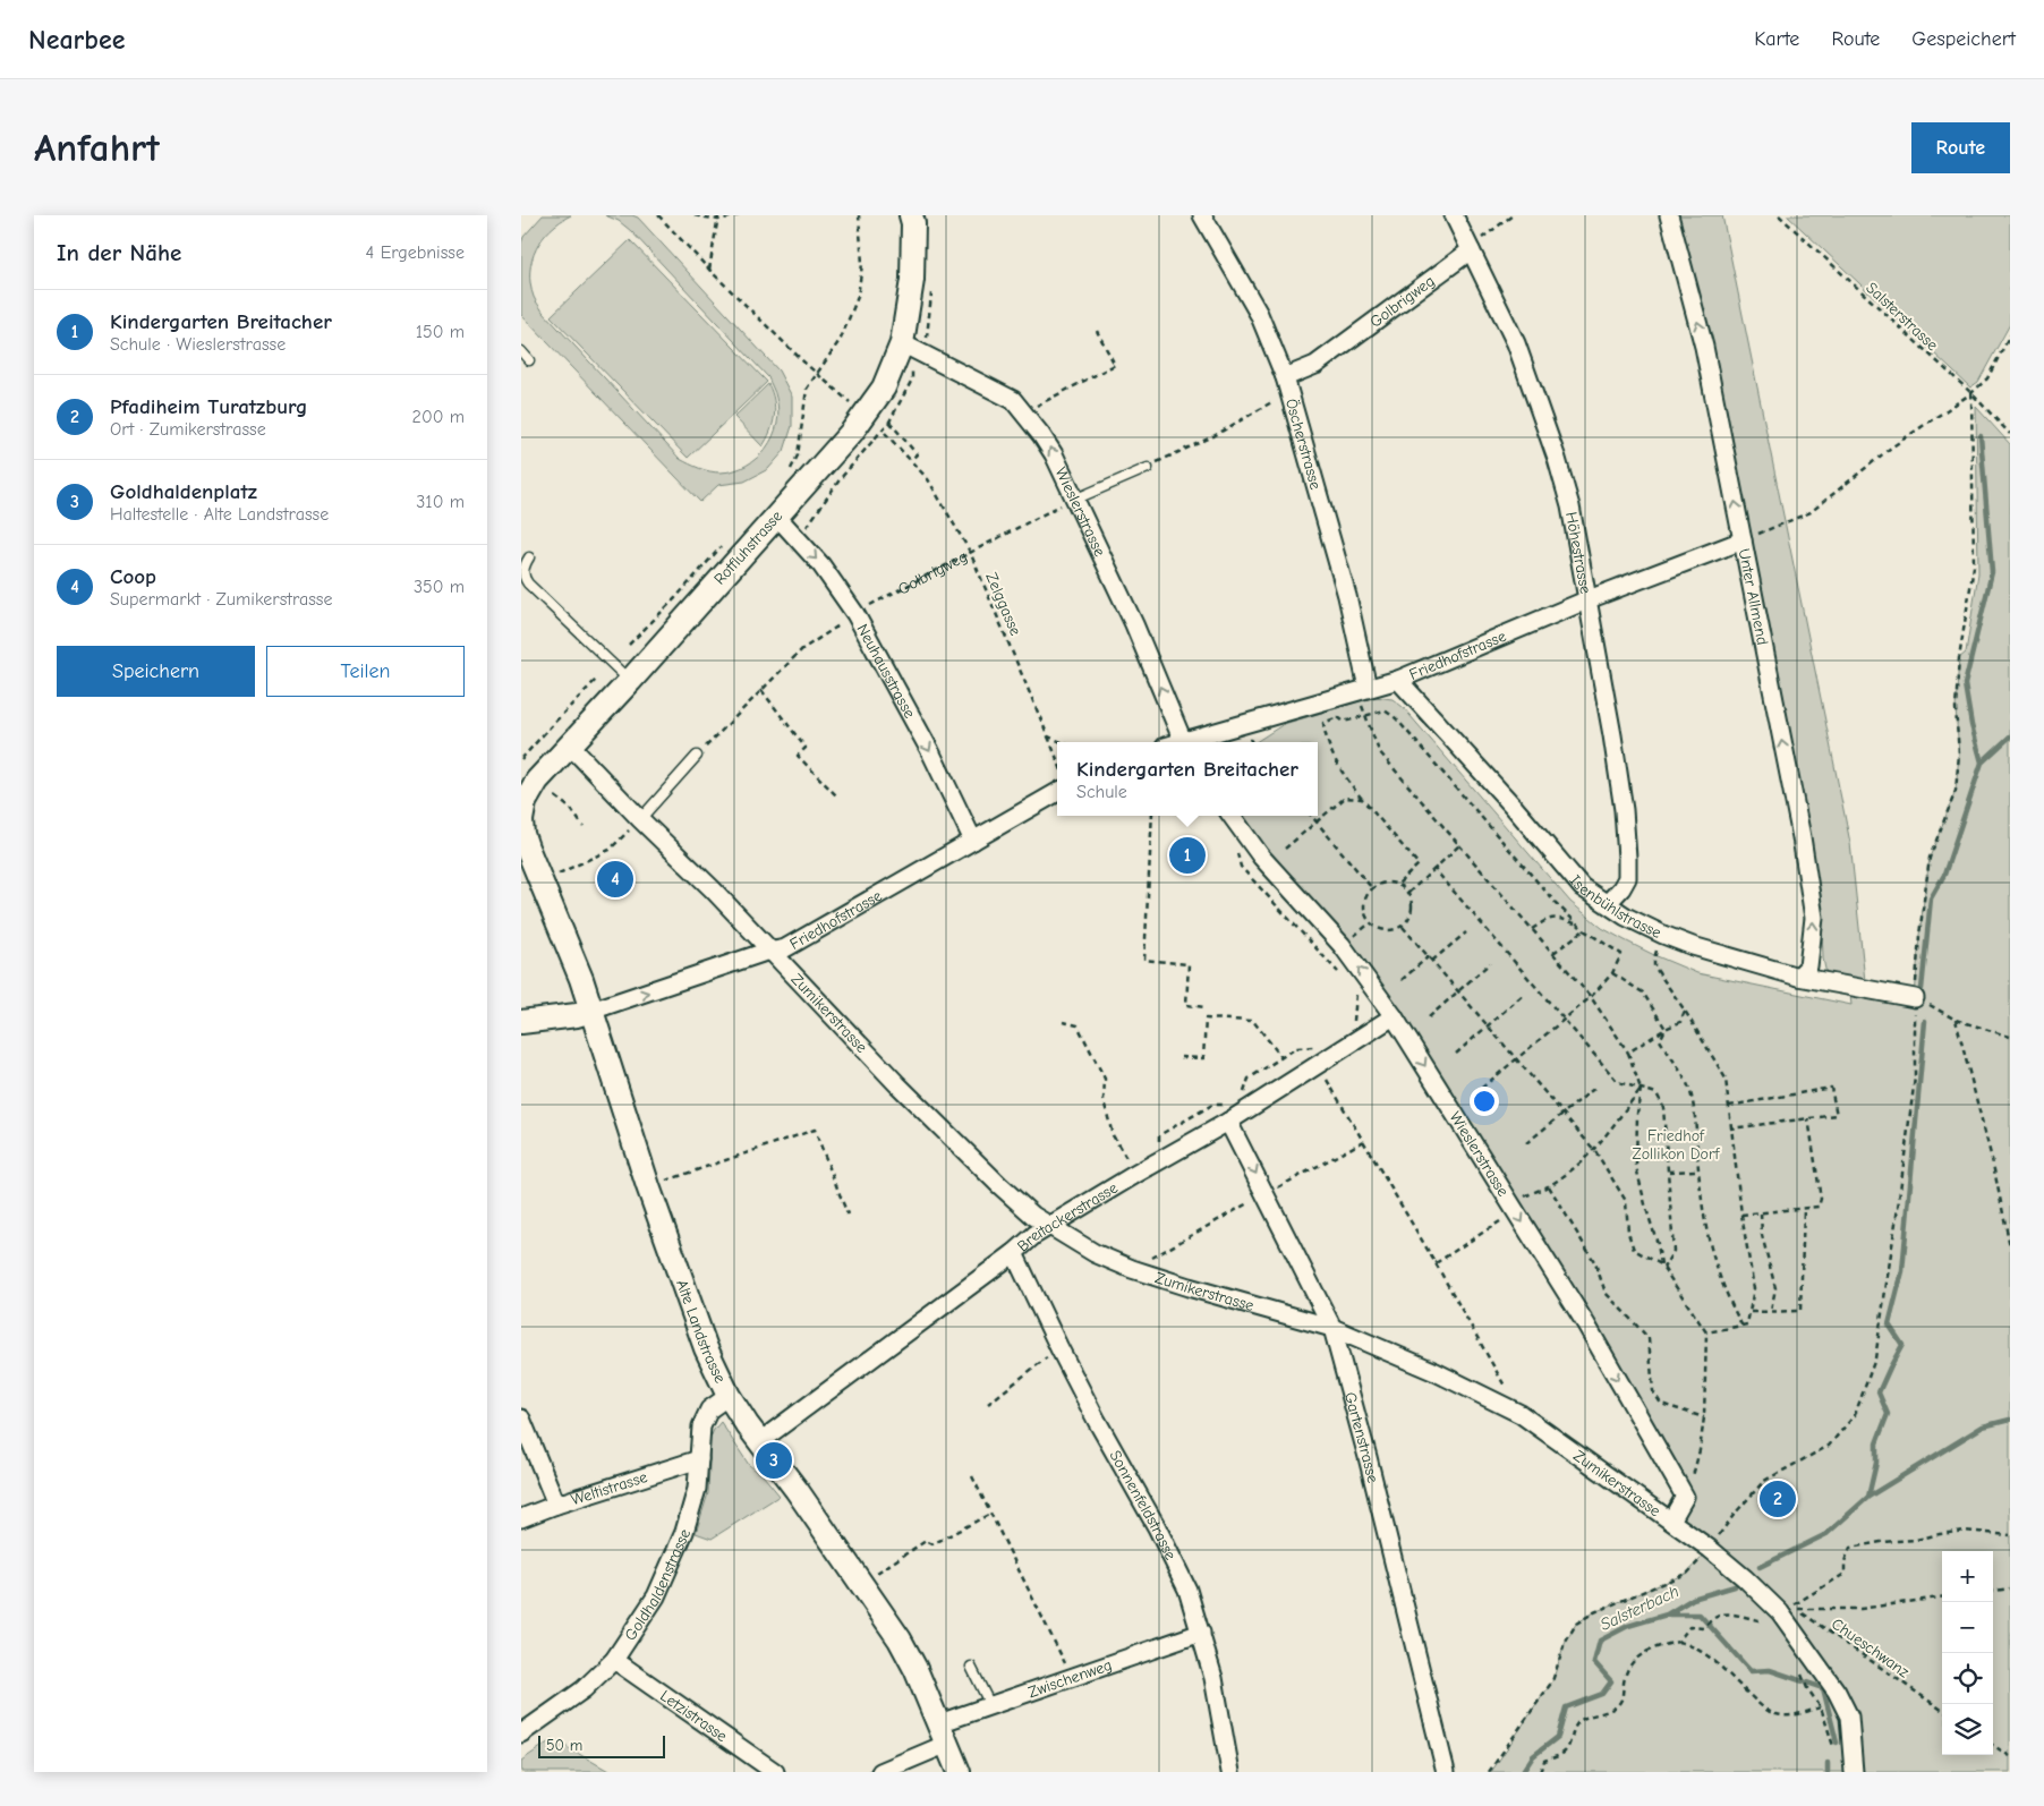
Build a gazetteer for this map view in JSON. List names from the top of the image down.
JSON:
{
  "streets": {
    "main road": ["Rotfluhstrasse", "Alte Landstrasse"],
    "street": [
      "Golbrigweg",
      "Öscherstrasse",
      "Wieslerstrasse",
      "Höhestrasse",
      "Unter Allmend",
      "Friedhofstrasse",
      "Neuhausstrasse",
      "Isenbühlstrasse",
      "Zumikerstrasse",
      "Breitackerstrasse",
      "Gartenstrasse",
      "Weltistrasse",
      "Sonnenfeldstrasse",
      "Goldhaldenstrasse",
      "Zwischenweg",
      "Letzistrasse"
    ],
    "path": ["Salsterstrasse", "Zelggasse", "Chueschwanz"]
  },
  "crossings": [
    ["Golbrigweg", "Öscherstrasse"],
    ["Golbrigweg", "Wieslerstrasse"],
    ["Golbrigweg", "Höhestrasse"],
    ["Golbrigweg", "Zelggasse"],
    ["Golbrigweg", "Neuhausstrasse"],
    ["Öscherstrasse", "Friedhofstrasse"],
    ["Wieslerstrasse", "Rotfluhstrasse"],
    ["Wieslerstrasse", "Breitackerstrasse"],
    ["Rotfluhstrasse", "Neuhausstrasse"],
    ["Rotfluhstrasse", "Zumikerstrasse"],
    ["Rotfluhstrasse", "Alte Landstrasse"],
    ["Höhestrasse", "Friedhofstrasse"],
    ["Höhestrasse", "Isenbühlstrasse"],
    ["Unter Allmend", "Friedhofstrasse"],
    ["Unter Allmend", "Isenbühlstrasse"],
    ["Friedhofstrasse", "Neuhausstrasse"],
    ["Friedhofstrasse", "Isenbühlstrasse"],
    ["Friedhofstrasse", "Zumikerstrasse"],
    ["Friedhofstrasse", "Alte Landstrasse"],
    ["Zumikerstrasse", "Breitackerstrasse"],
    ["Zumikerstrasse", "Gartenstrasse"],
    ["Zumikerstrasse", "Chueschwanz"],
    ["Breitackerstrasse", "Alte Landstrasse"],
    ["Breitackerstrasse", "Gartenstrasse"],
    ["Breitackerstrasse", "Sonnenfeldstrasse"],
    ["Alte Landstrasse", "Goldhaldenstrasse"],
    ["Alte Landstrasse", "Zwischenweg"],
    ["Weltistrasse", "Goldhaldenstrasse"],
    ["Sonnenfeldstrasse", "Zwischenweg"],
    ["Goldhaldenstrasse", "Letzistrasse"]
  ],
  "one_way": ["Unter Allmend", "Neuhausstrasse"],
  "water": ["Salsterbach"],
  "parks": ["Friedhof Zollikon Dorf"],
  "scale_bar": "50 m",
  "page": {
    "header": "Nearbee",
    "nav": ["Karte", "Route", "Gespeichert"],
    "buttons": [
      "Route",
      ["Speichern", "Teilen"]
    ],
    "title": "Anfahrt",
    "heading": ["In der Nähe", "4 Ergebnisse"],
    "list": [
      {
        "mark": "1",
        "name": "Kindergarten Breitacher",
        "note": "Schule · Wieslerstrasse",
        "value": "150 m"
      },
      {
        "mark": "2",
        "name": "Pfadiheim Turatzburg",
        "note": "Ort · Zumikerstrasse",
        "value": "200 m"
      },
      {
        "mark": "3",
        "name": "Goldhaldenplatz",
        "note": "Haltestelle · Alte Landstrasse",
        "value": "310 m"
      },
      {
        "mark": "4",
        "name": "Coop",
        "note": "Supermarkt · Zumikerstrasse",
        "value": "350 m"
      }
    ],
    "popup": ["Kindergarten Breitacher", "Schule"],
    "pins": [
      "1",
      "4",
      "3",
      "2"
    ],
    "map_buttons": ["+", "−"],
    "scale": "50 m"
  }
}
